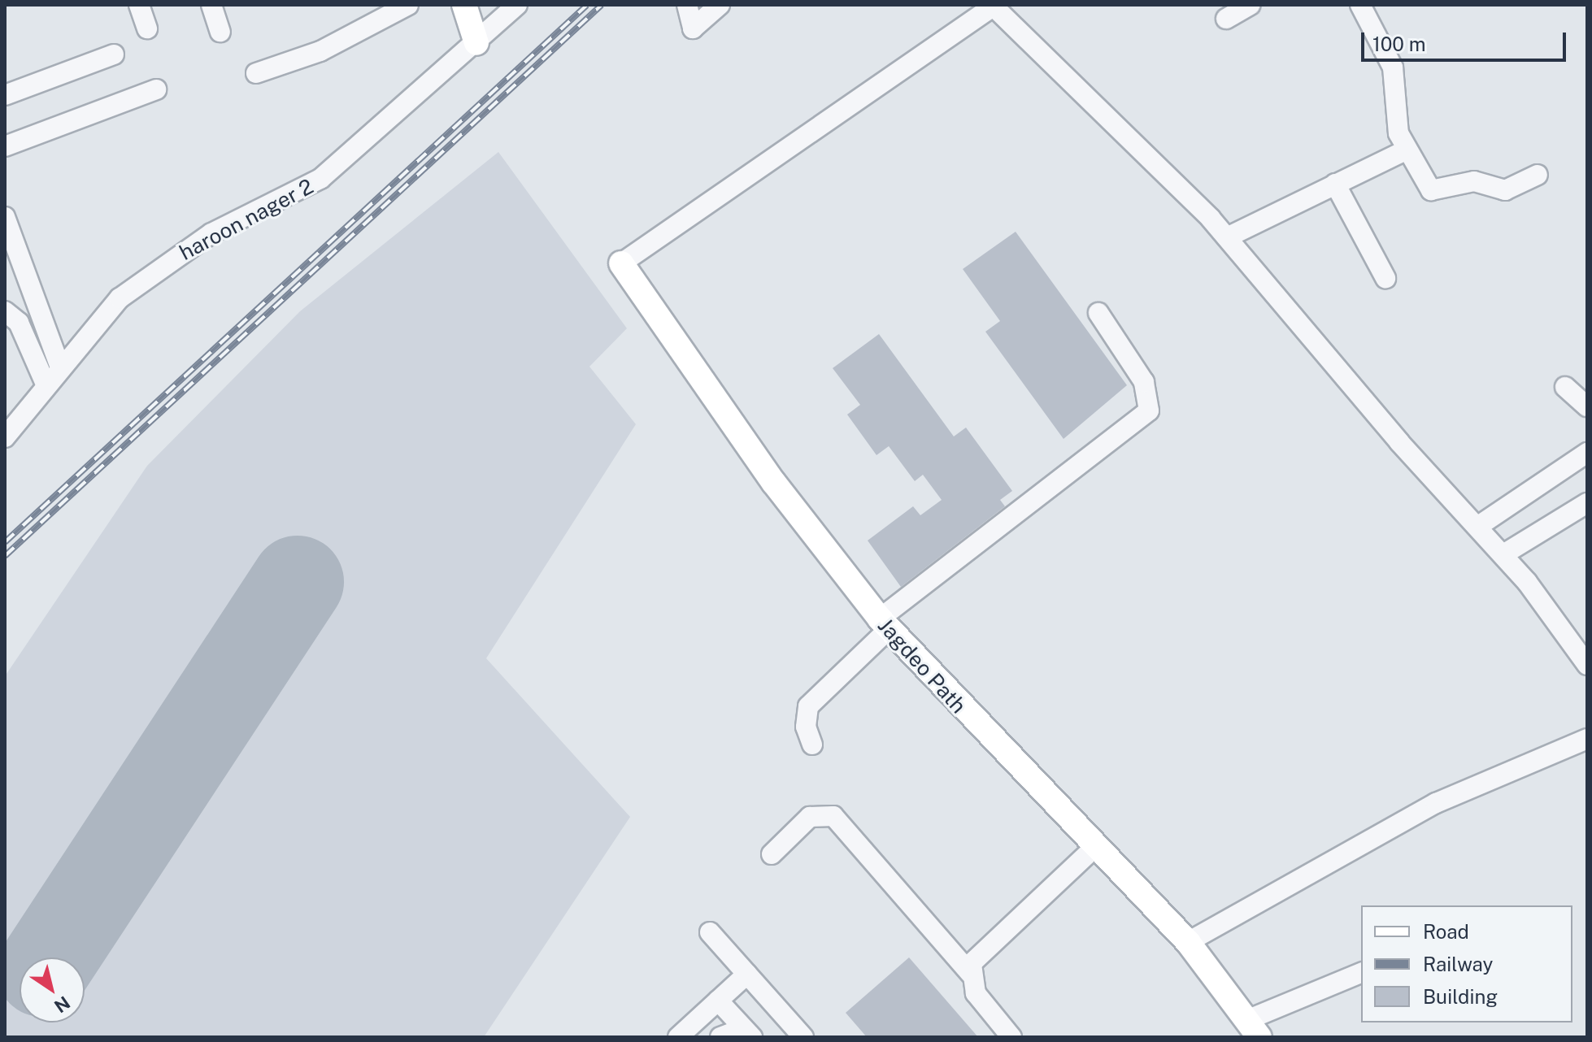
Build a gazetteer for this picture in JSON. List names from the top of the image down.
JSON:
{
  "streets": {
    "main road": ["Jagdeo Path"],
    "street": ["haroon nager 2"]
  },
  "legend": ["Road", "Railway", "Building"],
  "scale_bar": "100 m",
  "north": "bottom right"
}
